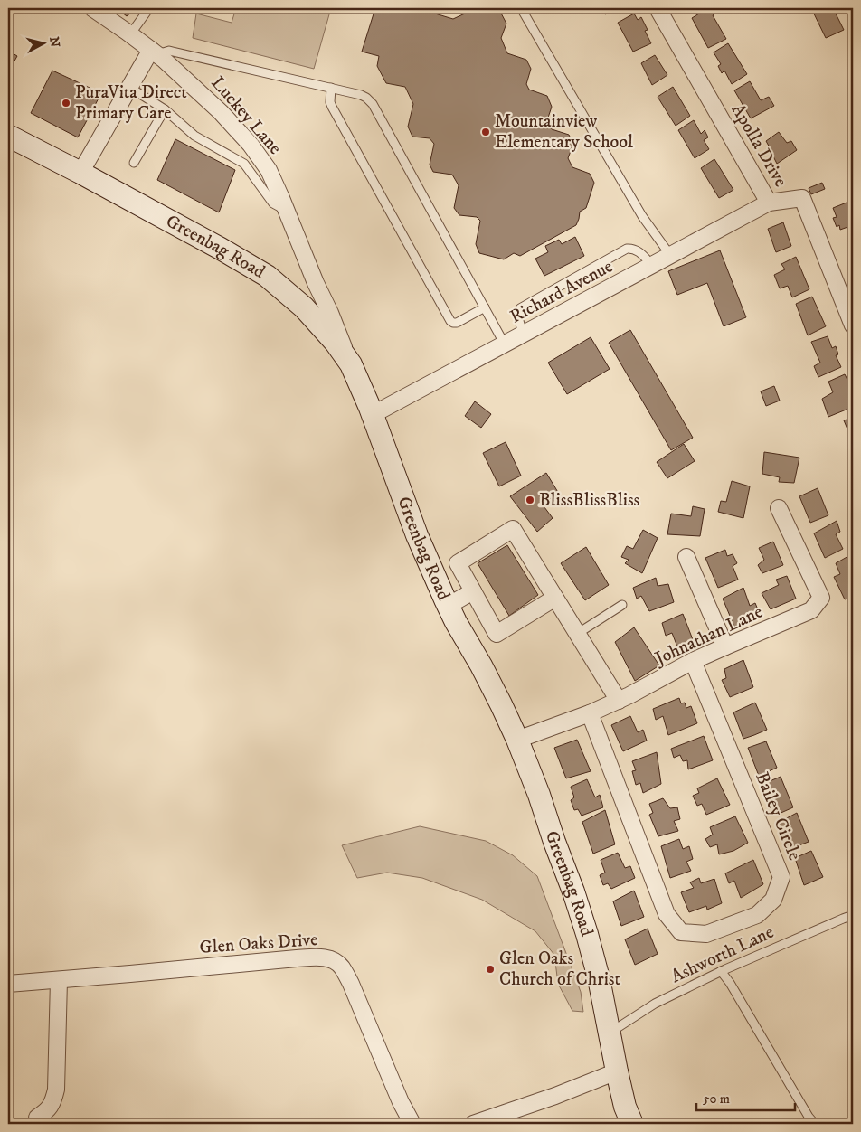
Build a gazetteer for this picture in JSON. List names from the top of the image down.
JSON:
{
  "streets": {
    "main road": ["Greenbag Road"],
    "street": [
      "Luckey Lane",
      "Apolla Drive",
      "Richard Avenue",
      "Johnathan Lane",
      "Bailey Circle",
      "Glen Oaks Drive"
    ],
    "lane": ["Ashworth Lane"]
  },
  "crossings": [
    ["Luckey Lane", "Greenbag Road"],
    ["Apolla Drive", "Richard Avenue"],
    ["Greenbag Road", "Richard Avenue"],
    ["Greenbag Road", "Johnathan Lane"],
    ["Greenbag Road", "Ashworth Lane"],
    ["Johnathan Lane", "Bailey Circle"]
  ],
  "places": [
    "PuraVita Direct Primary Care",
    "Mountainview Elementary School",
    "BlissBlissBliss",
    "Glen Oaks Church of Christ"
  ],
  "scale_bar": "50 m",
  "north": "right"
}
